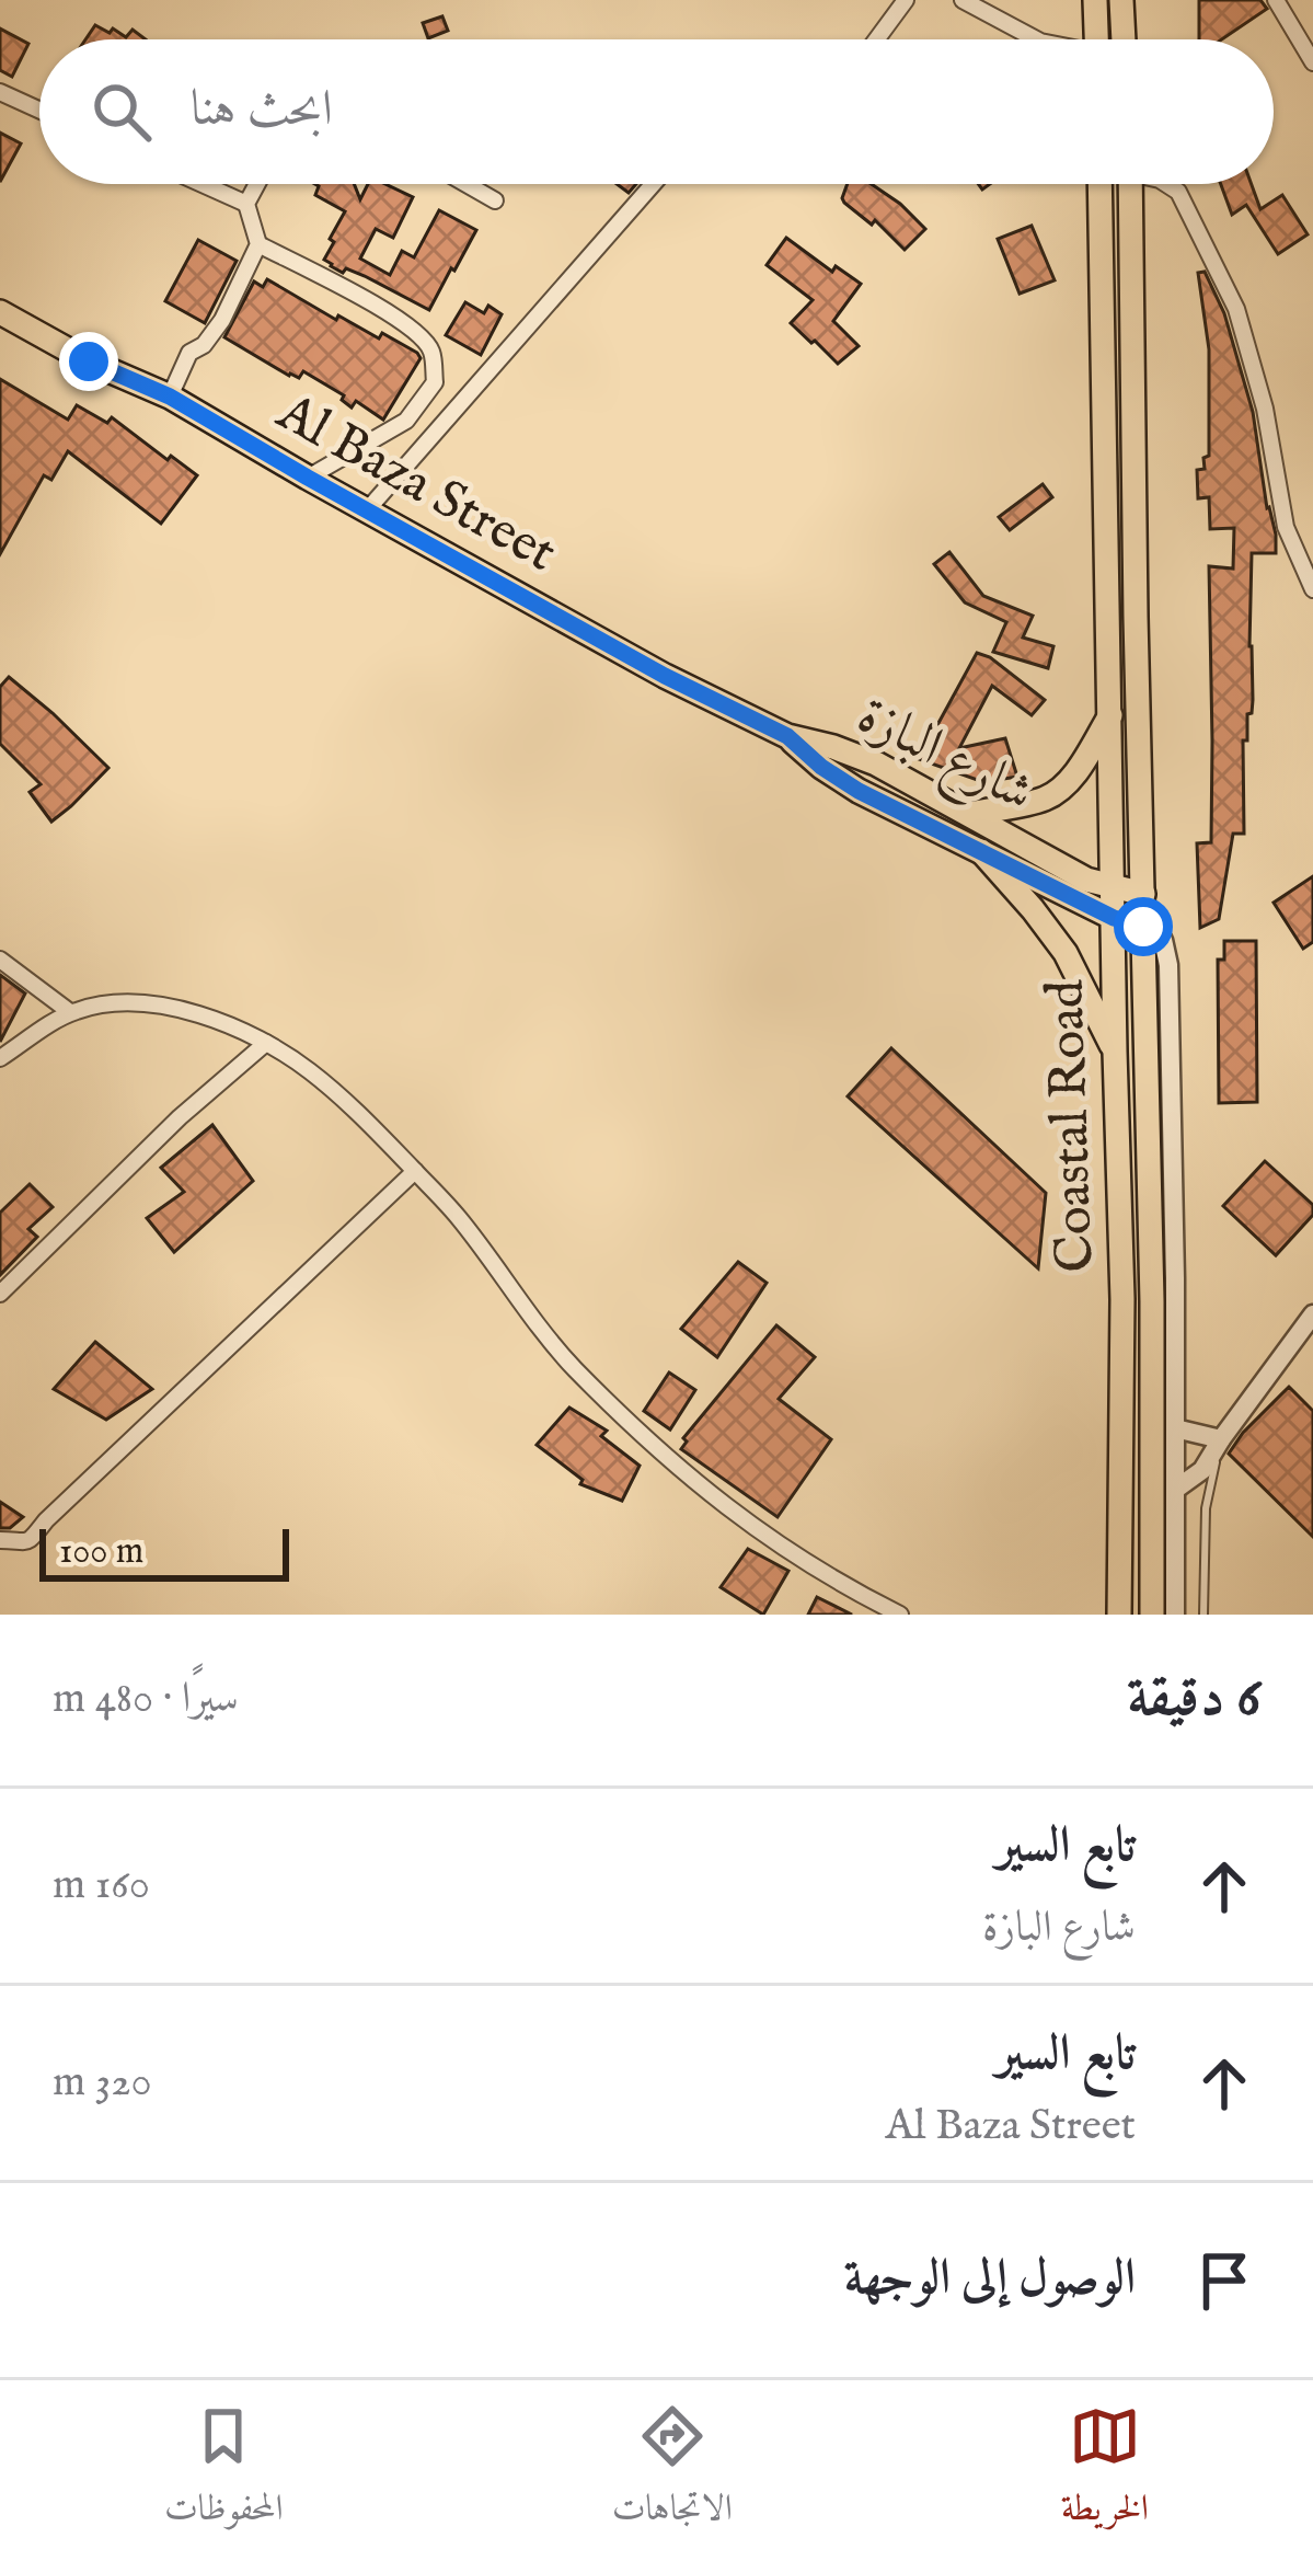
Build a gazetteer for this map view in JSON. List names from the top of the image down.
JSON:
{
  "streets": {
    "main road": ["Al Baza Street", "شارع البازة", "Coastal Road"]
  },
  "crossings": [
    ["Al Baza Street", "شارع البازة"],
    ["شارع البازة", "Coastal Road"]
  ],
  "scale_bar": "100 m",
  "page": {
    "search": "ابحث هنا",
    "scale": "100 m",
    "heading": ["6 دقيقة", "سيرًا · 480 m"],
    "list": [
      ["تابع السير", "شارع البازة", "160 m"],
      ["تابع السير", "Al Baza Street", "320 m"],
      "الوصول إلى الوجهة"
    ],
    "nav": ["الخريطة", "الاتجاهات", "المحفوظات"]
  }
}
